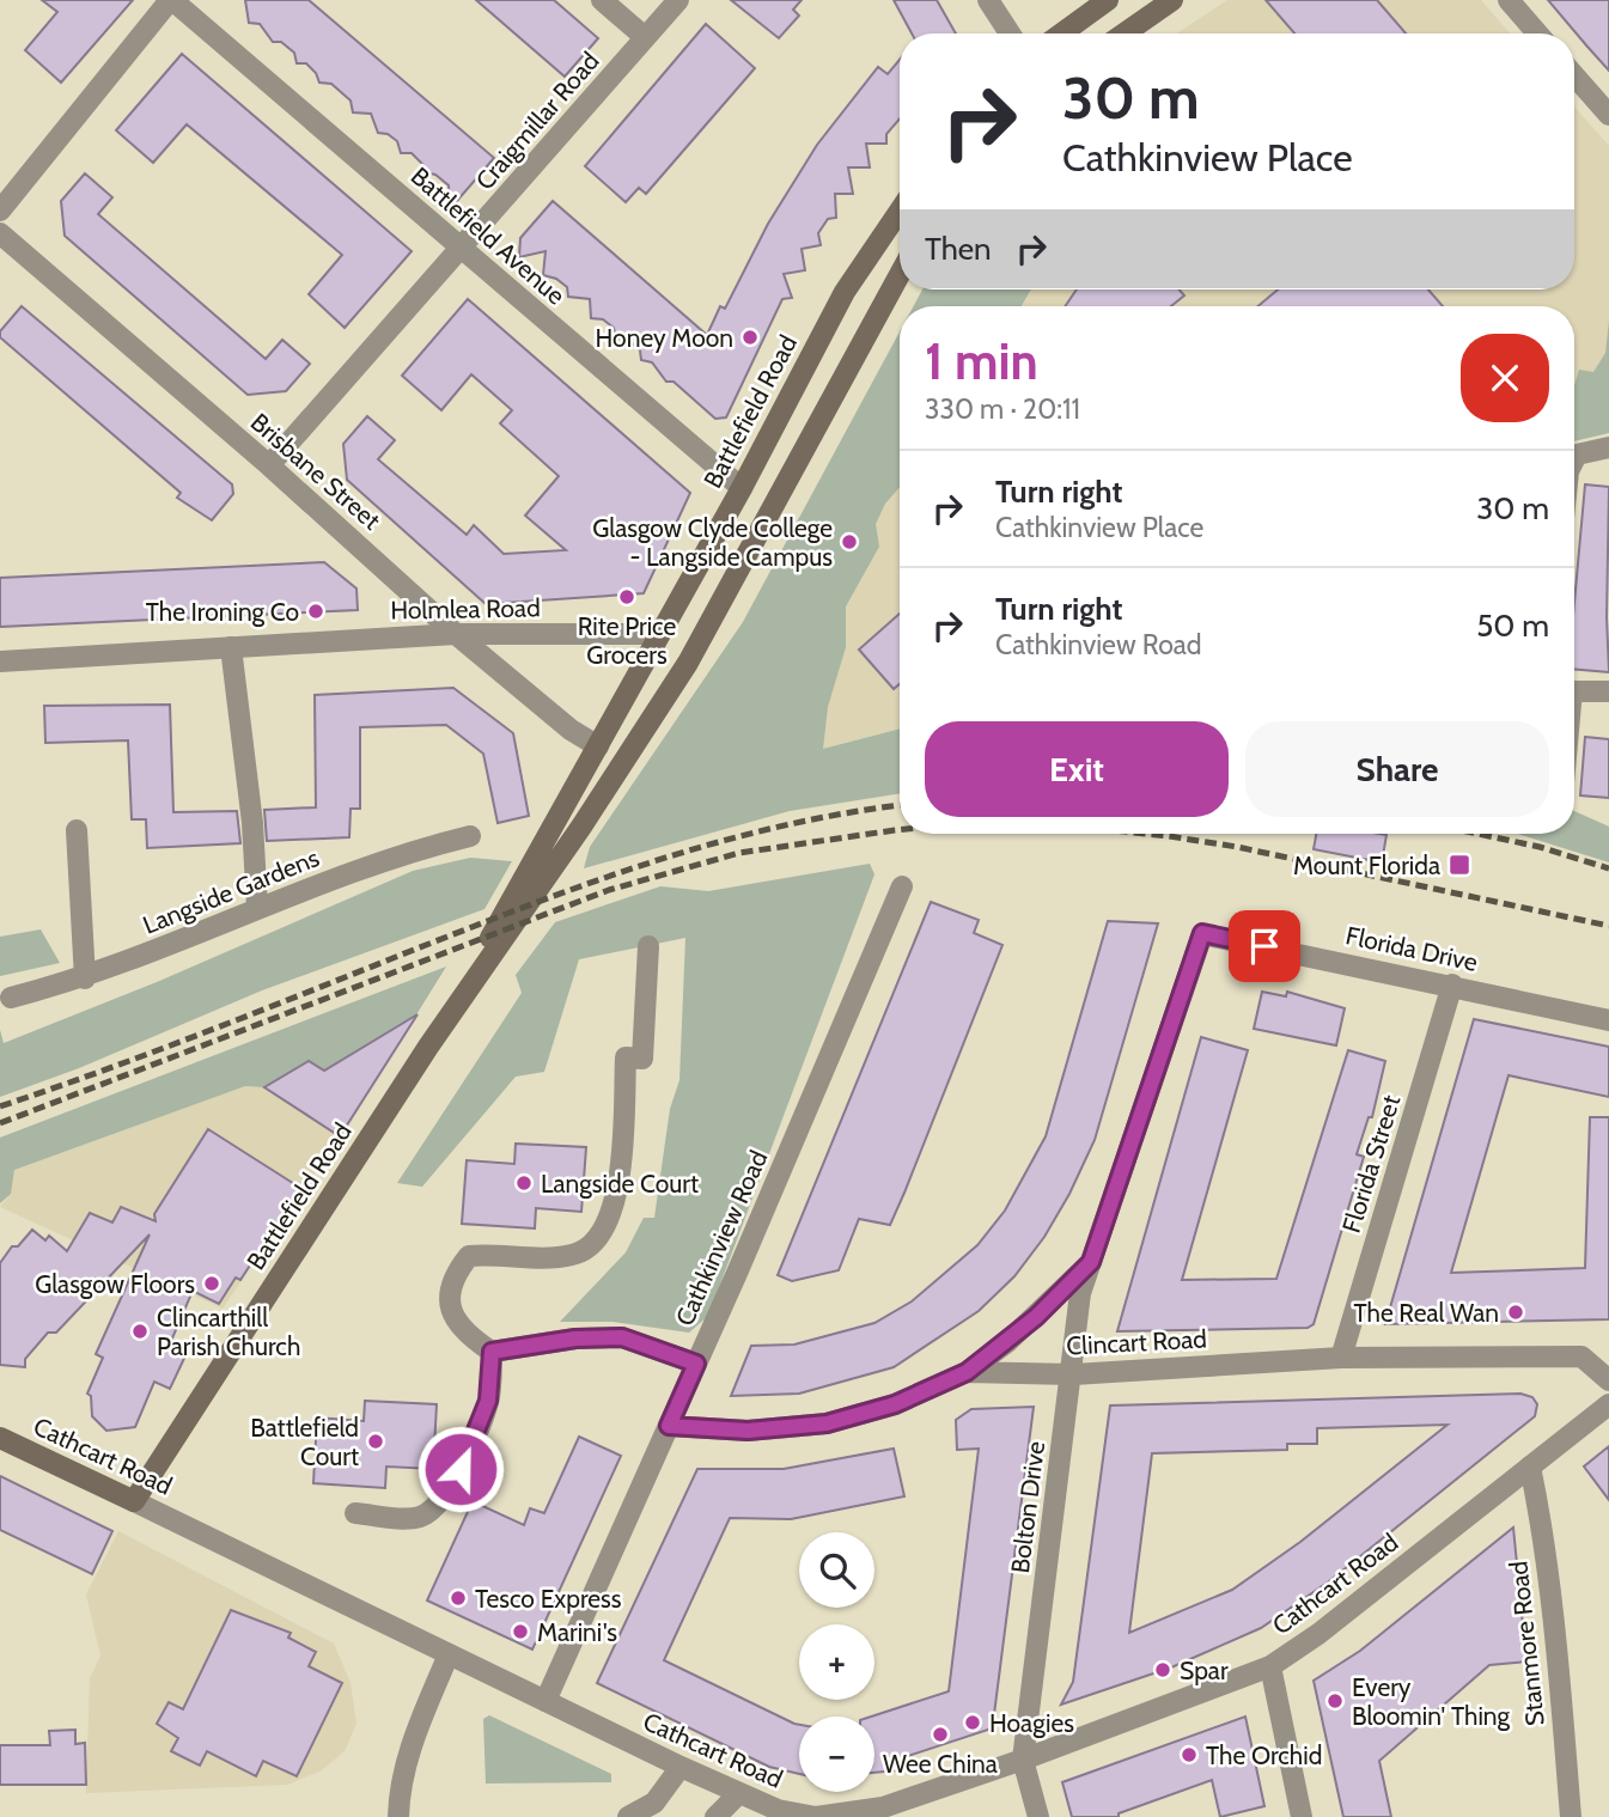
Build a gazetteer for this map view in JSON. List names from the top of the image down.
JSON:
{
  "streets": {
    "main road": ["Battlefield Avenue", "Battlefield Road", "Cathcart Road"],
    "street": [
      "Craigmillar Road",
      "Brisbane Street",
      "Holmlea Road",
      "Langside Gardens",
      "Florida Drive",
      "Florida Street",
      "Cathkinview Road",
      "Clincart Road",
      "Bolton Drive",
      "Stanmore Road"
    ]
  },
  "crossings": [
    ["Craigmillar Road", "Battlefield Avenue"],
    ["Craigmillar Road", "Brisbane Street"],
    ["Battlefield Avenue", "Battlefield Road"],
    ["Battlefield Road", "Brisbane Street"],
    ["Battlefield Road", "Holmlea Road"],
    ["Battlefield Road", "Cathcart Road"],
    ["Brisbane Street", "Holmlea Road"],
    ["Florida Drive", "Florida Street"],
    ["Florida Drive", "Bolton Drive"],
    ["Florida Street", "Clincart Road"],
    ["Cathkinview Road", "Clincart Road"],
    ["Cathkinview Road", "Cathcart Road"],
    ["Clincart Road", "Bolton Drive"],
    ["Cathcart Road", "Bolton Drive"],
    ["Cathcart Road", "Stanmore Road"]
  ],
  "places": {
    "other": [
      "Honey Moon",
      "Glasgow Clyde College - Langside Campus",
      "Rite Price Grocers",
      "The Ironing Co",
      "Langside Court",
      "Glasgow Floors",
      "The Real Wan",
      "Clincarthill Parish Church",
      "Battlefield Court",
      "Tesco Express",
      "Marini's",
      "Spar",
      "Every Bloomin' Thing",
      "Hoagies",
      "Wee China",
      "The Orchid"
    ],
    "transit": ["Mount Florida"]
  },
  "page": {
    "turn": ["30 m", "Cathkinview Place"],
    "then": "Then",
    "heading": ["1 min", "330 m · 20:11"],
    "list": [
      {
        "name": "Turn right",
        "note": "Cathkinview Place",
        "value": "30 m"
      },
      {
        "name": "Turn right",
        "note": "Cathkinview Road",
        "value": "50 m"
      }
    ],
    "buttons": ["Exit", "Share"],
    "map_buttons": ["+", "−"]
  }
}
